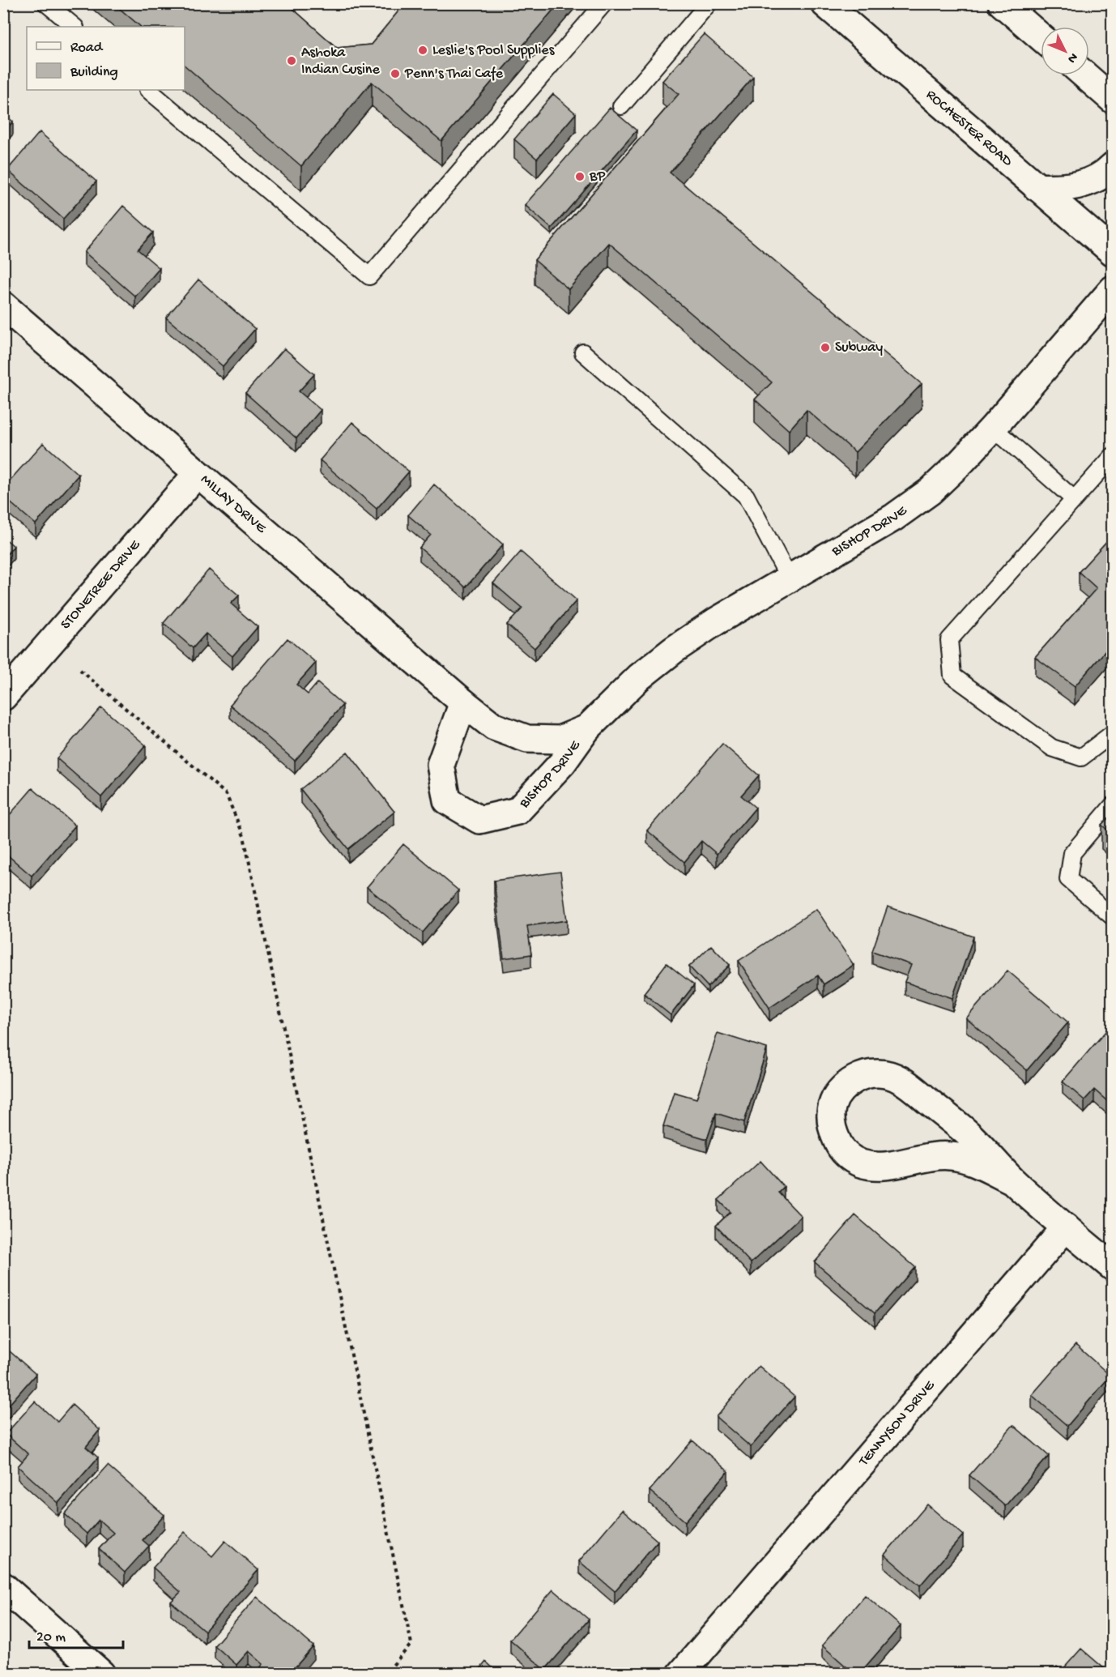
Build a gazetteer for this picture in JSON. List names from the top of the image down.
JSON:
{
  "streets": {
    "street": [
      "ROCHESTER ROAD",
      "MILLAY DRIVE",
      "BISHOP DRIVE",
      "STONETREE DRIVE",
      "TENNYSON DRIVE"
    ]
  },
  "crossings": [
    ["MILLAY DRIVE", "BISHOP DRIVE"],
    ["MILLAY DRIVE", "STONETREE DRIVE"]
  ],
  "places": [
    "Leslie's Pool Supplies",
    "Ashoka Indian Cusine",
    "Penn's Thai Cafe",
    "BP",
    "Subway"
  ],
  "legend": ["Road", "Building"],
  "scale_bar": "20 m",
  "north": "bottom right"
}
